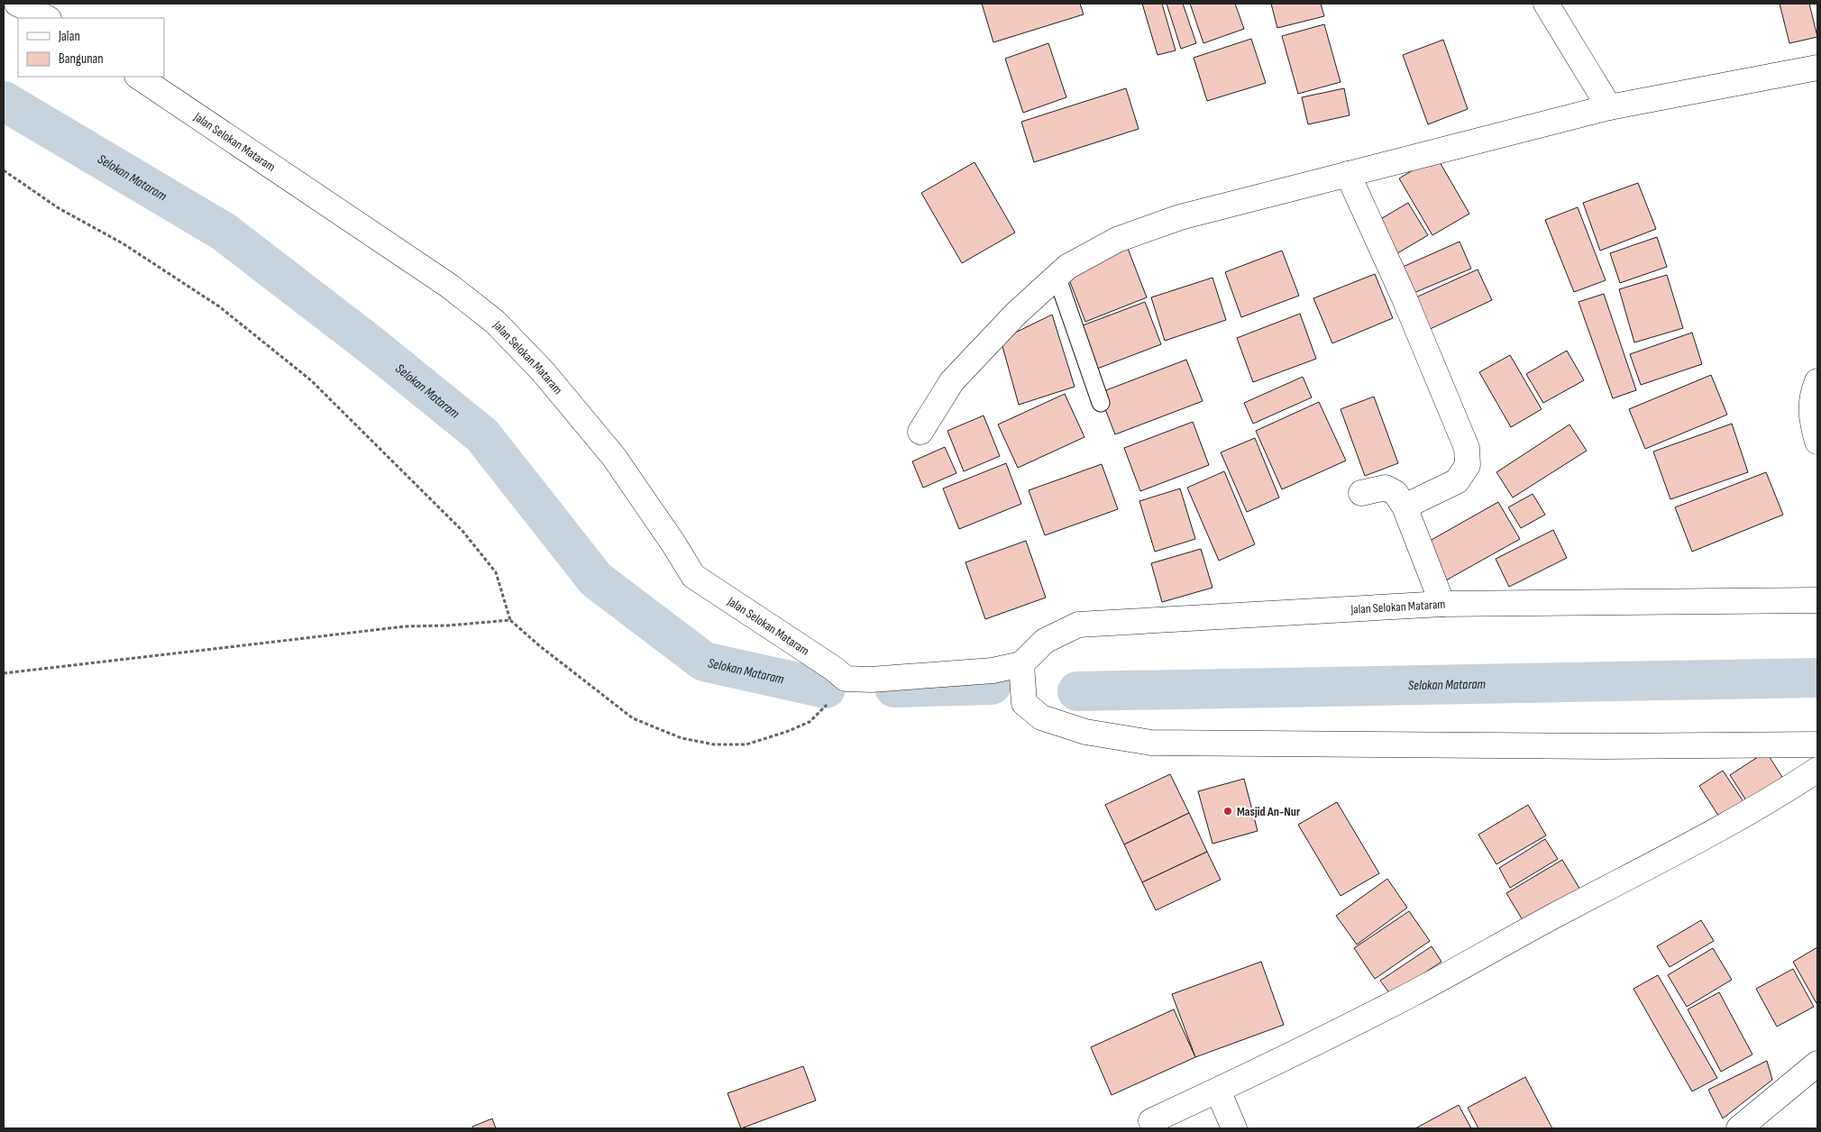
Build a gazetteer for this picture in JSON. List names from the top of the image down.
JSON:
{
  "streets": {
    "street": ["Jalan Selokan Mataram"]
  },
  "water": ["Selokan Mataram"],
  "places": ["Masjid An-Nur"],
  "legend": ["Jalan", "Bangunan"]
}
